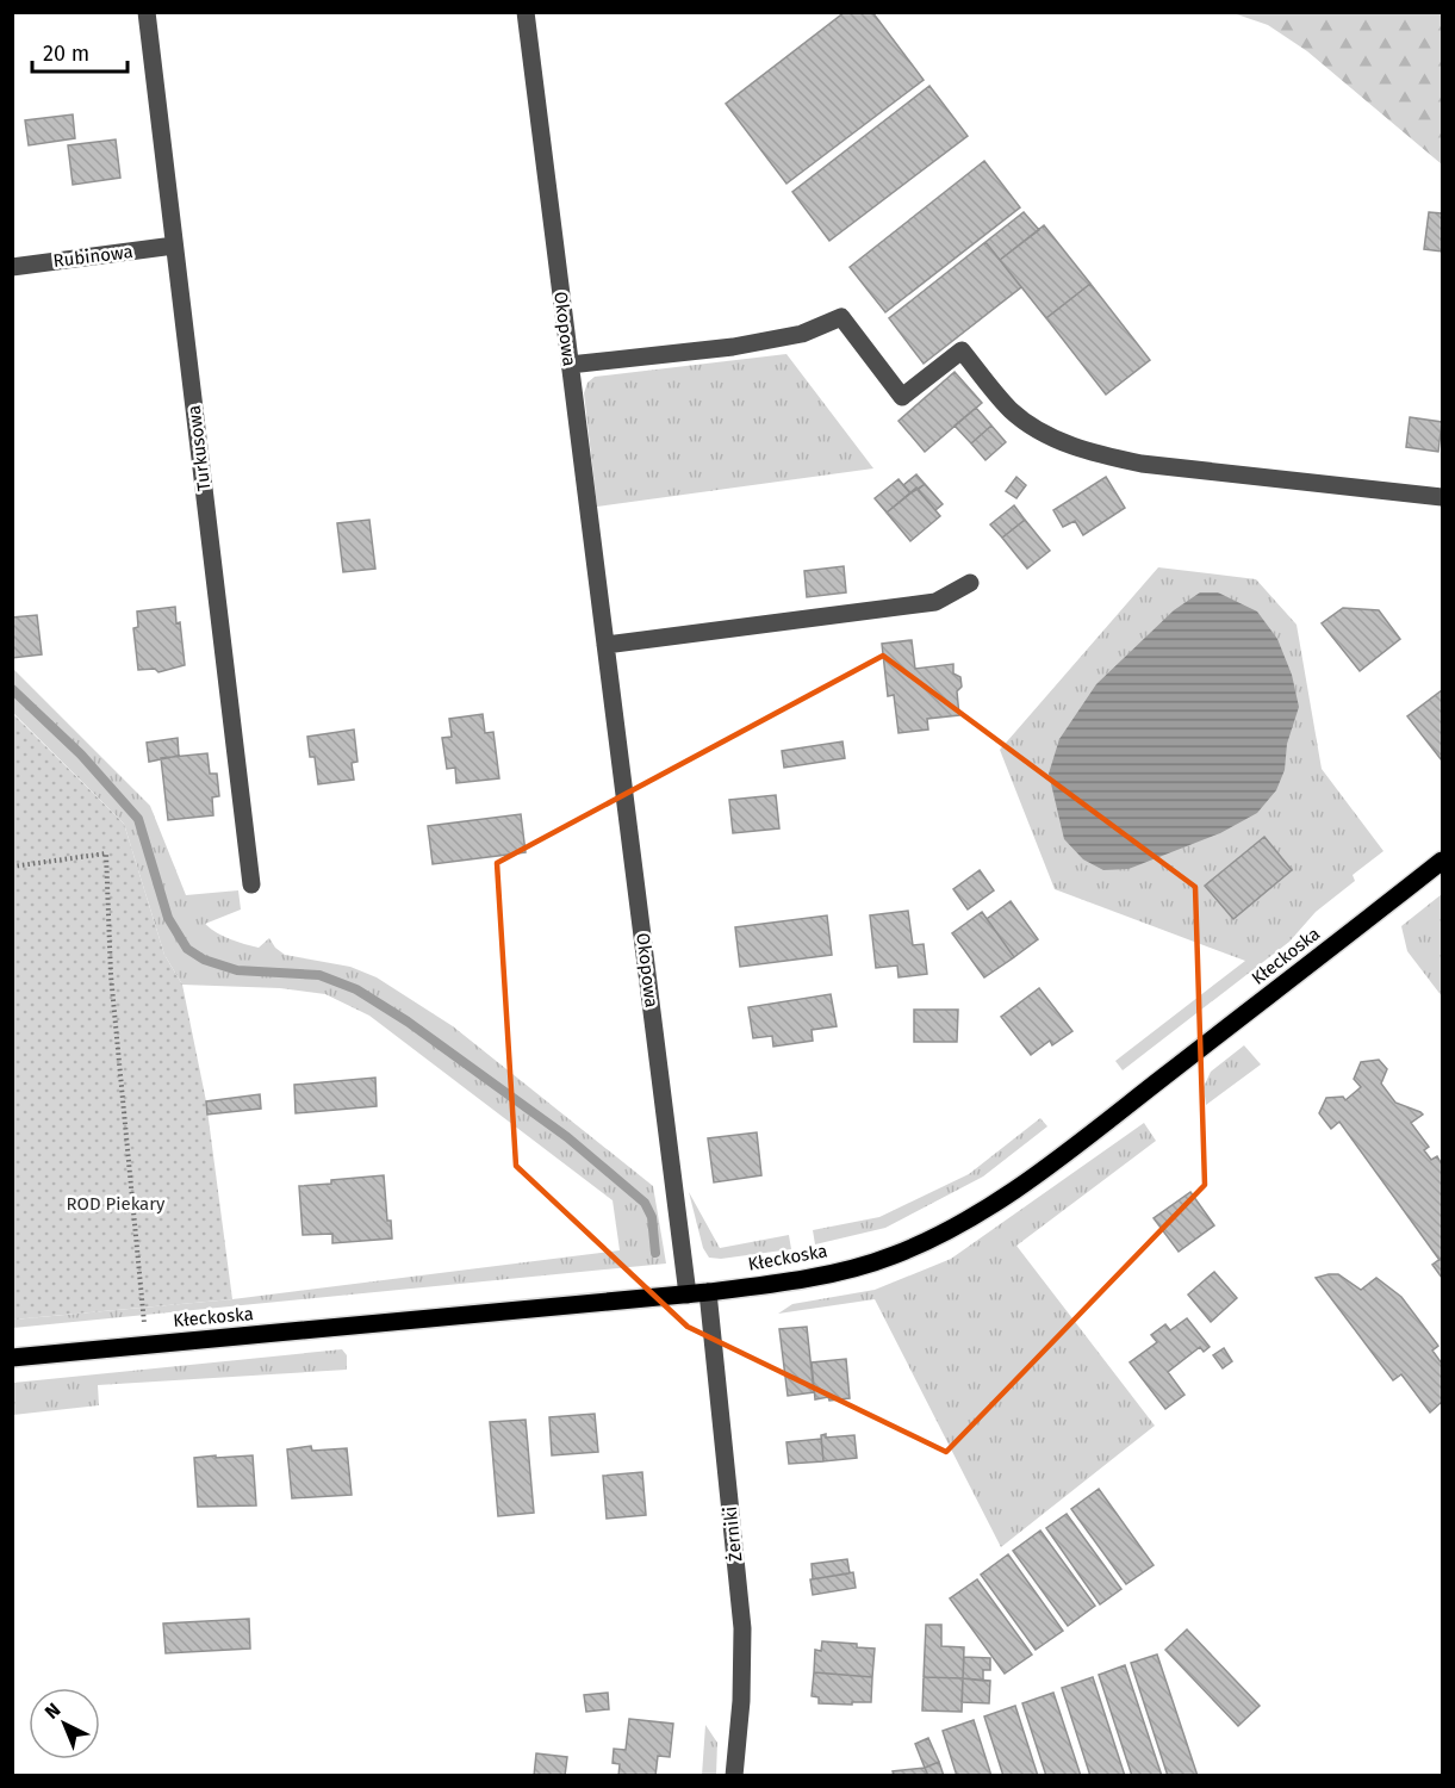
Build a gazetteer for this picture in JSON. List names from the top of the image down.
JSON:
{
  "streets": {
    "main road": ["Kłeckoska"],
    "street": [
      "Rubinowa",
      "Okopowa",
      "Turkusowa",
      "Żerniki"
    ]
  },
  "crossings": [
    ["Rubinowa", "Turkusowa"],
    ["Okopowa", "Kłeckoska"],
    ["Kłeckoska", "Żerniki"]
  ],
  "parks": ["ROD Piekary"],
  "scale_bar": "20 m",
  "north": "top left"
}
